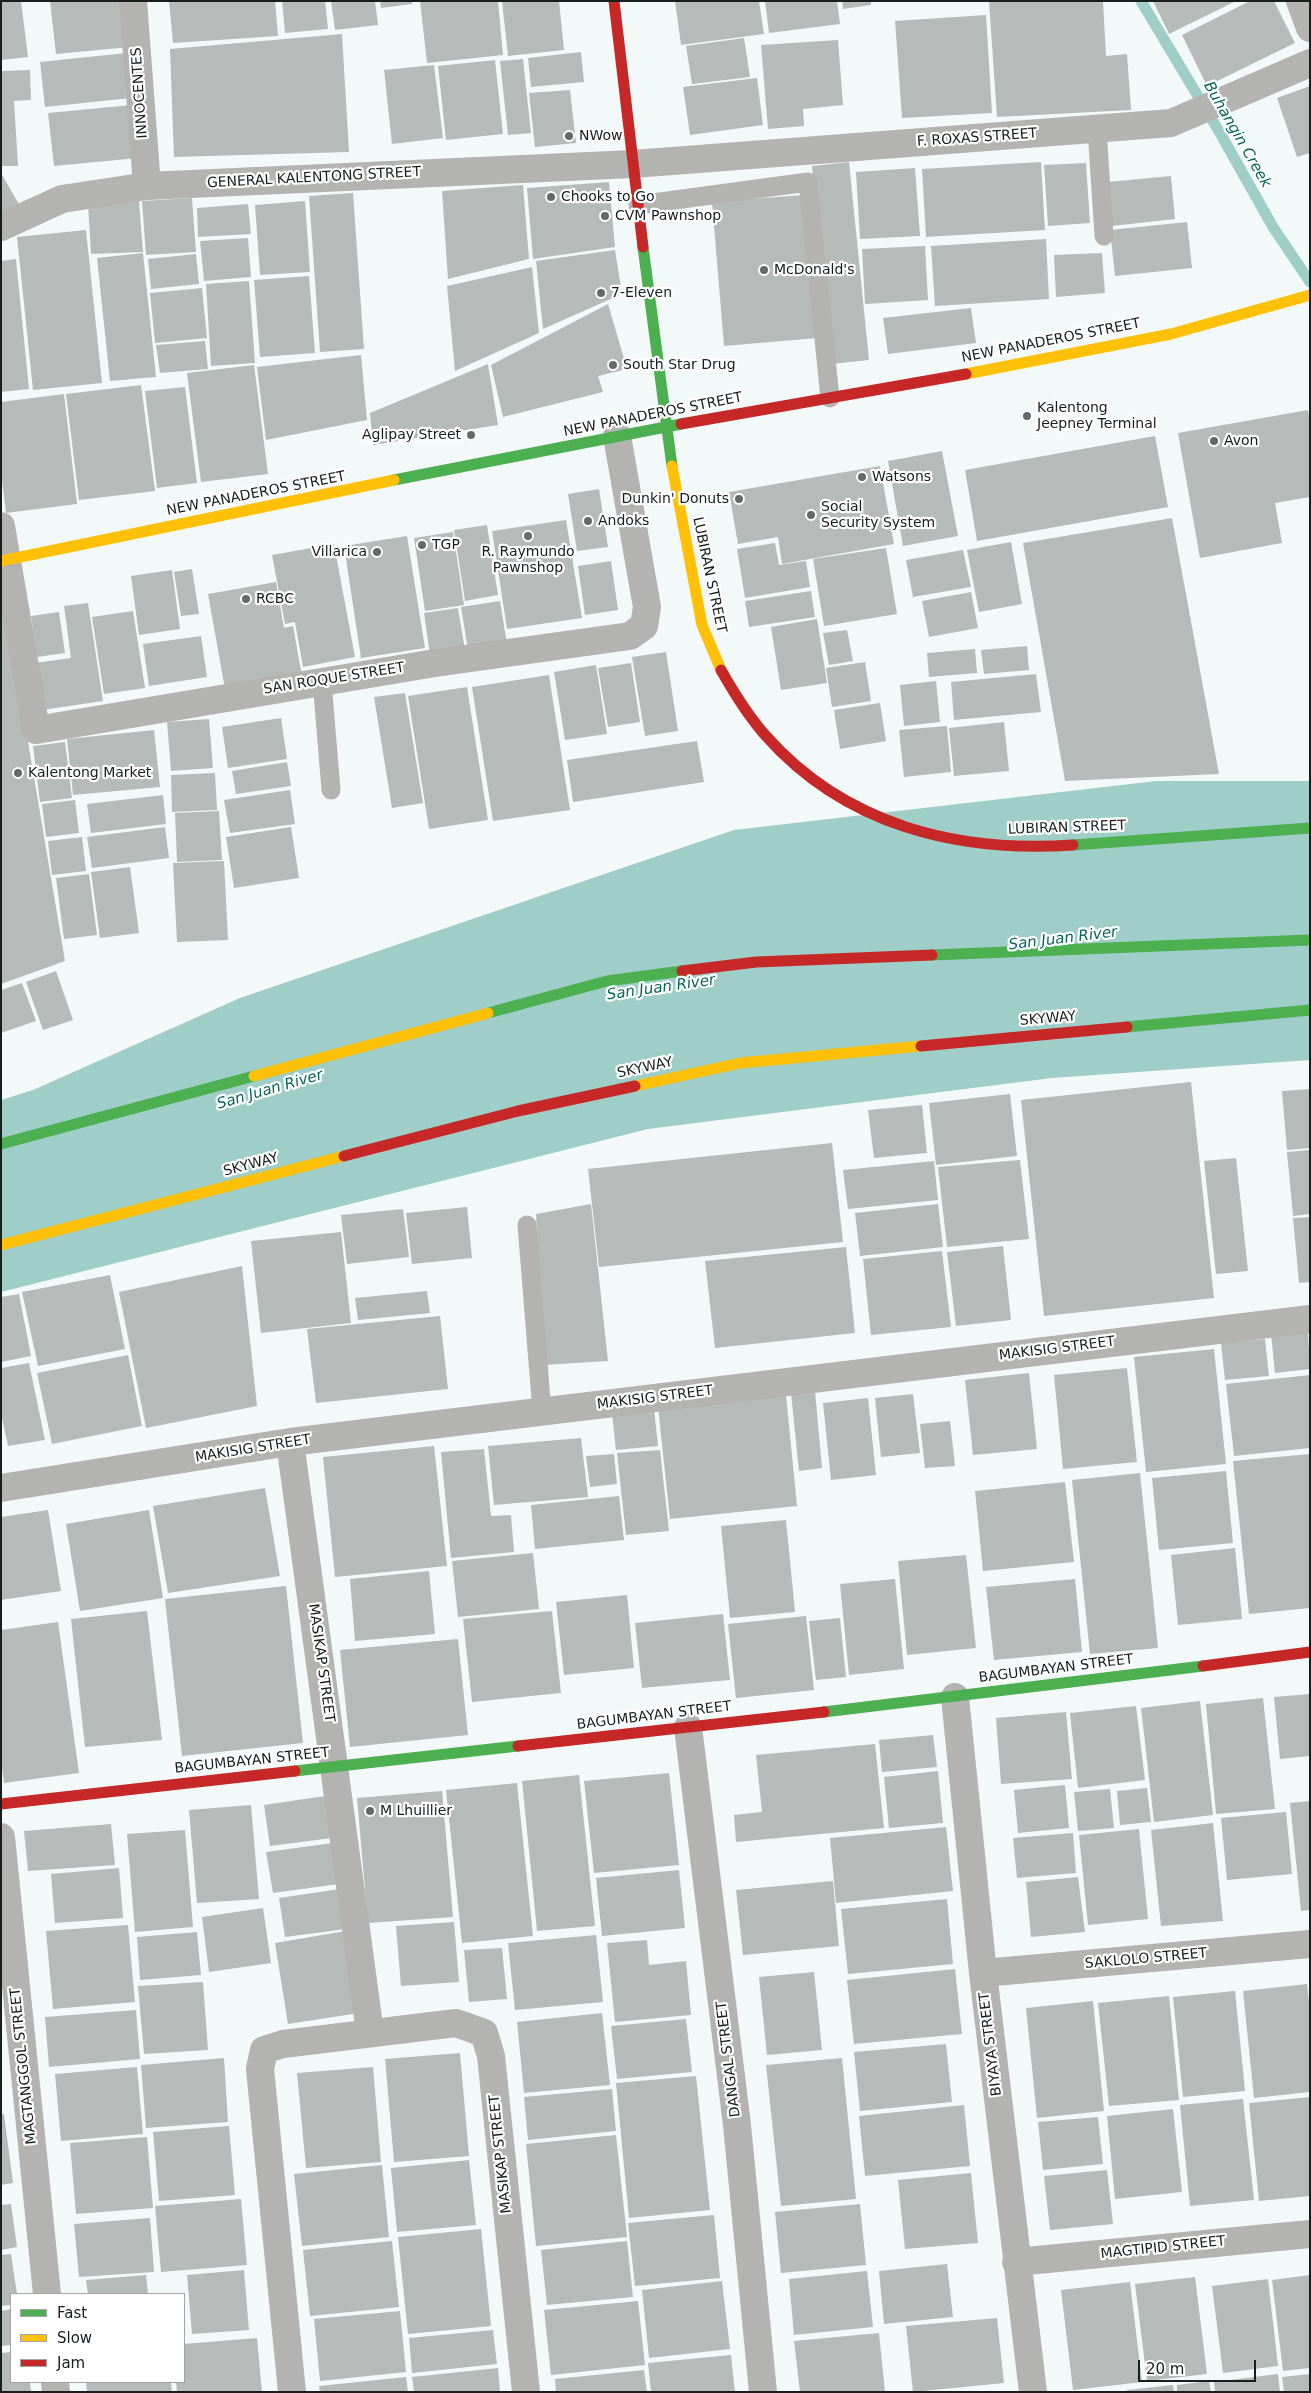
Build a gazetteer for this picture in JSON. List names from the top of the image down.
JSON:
{
  "streets": {
    "main road": [
      "NEW PANADEROS STREET",
      "LUBIRAN STREET",
      "SKYWAY",
      "BAGUMBAYAN STREET"
    ],
    "street": [
      "INNOCENTES",
      "F. ROXAS STREET",
      "GENERAL KALENTONG STREET",
      "SAN ROQUE STREET",
      "MAKISIG STREET",
      "MASIKAP STREET",
      "SAKLOLO STREET",
      "BIYAYA STREET",
      "DANGAL STREET",
      "MAGTANGGOL STREET",
      "MAGTIPID STREET"
    ]
  },
  "crossings": [
    ["INNOCENTES", "GENERAL KALENTONG STREET"],
    ["F. ROXAS STREET", "GENERAL KALENTONG STREET"],
    ["F. ROXAS STREET", "LUBIRAN STREET"],
    ["GENERAL KALENTONG STREET", "LUBIRAN STREET"],
    ["NEW PANADEROS STREET", "LUBIRAN STREET"],
    ["NEW PANADEROS STREET", "SAN ROQUE STREET"],
    ["MAKISIG STREET", "MASIKAP STREET"],
    ["MASIKAP STREET", "BAGUMBAYAN STREET"],
    ["BAGUMBAYAN STREET", "BIYAYA STREET"],
    ["BAGUMBAYAN STREET", "DANGAL STREET"],
    ["SAKLOLO STREET", "BIYAYA STREET"],
    ["BIYAYA STREET", "MAGTIPID STREET"]
  ],
  "water": ["Buhangin Creek", "San Juan River"],
  "places": [
    "NWow",
    "Chooks to Go",
    "CVM Pawnshop",
    "McDonald's",
    "7-Eleven",
    "South Star Drug",
    "Kalentong Jeepney Terminal",
    "Aglipay Street",
    "Avon",
    "Watsons",
    "Dunkin' Donuts",
    "Social Security System",
    "Andoks",
    "R. Raymundo Pawnshop",
    "TGP",
    "Villarica",
    "RCBC",
    "Kalentong Market",
    "M Lhuillier"
  ],
  "legend": ["Fast", "Slow", "Jam"],
  "scale_bar": "20 m"
}
